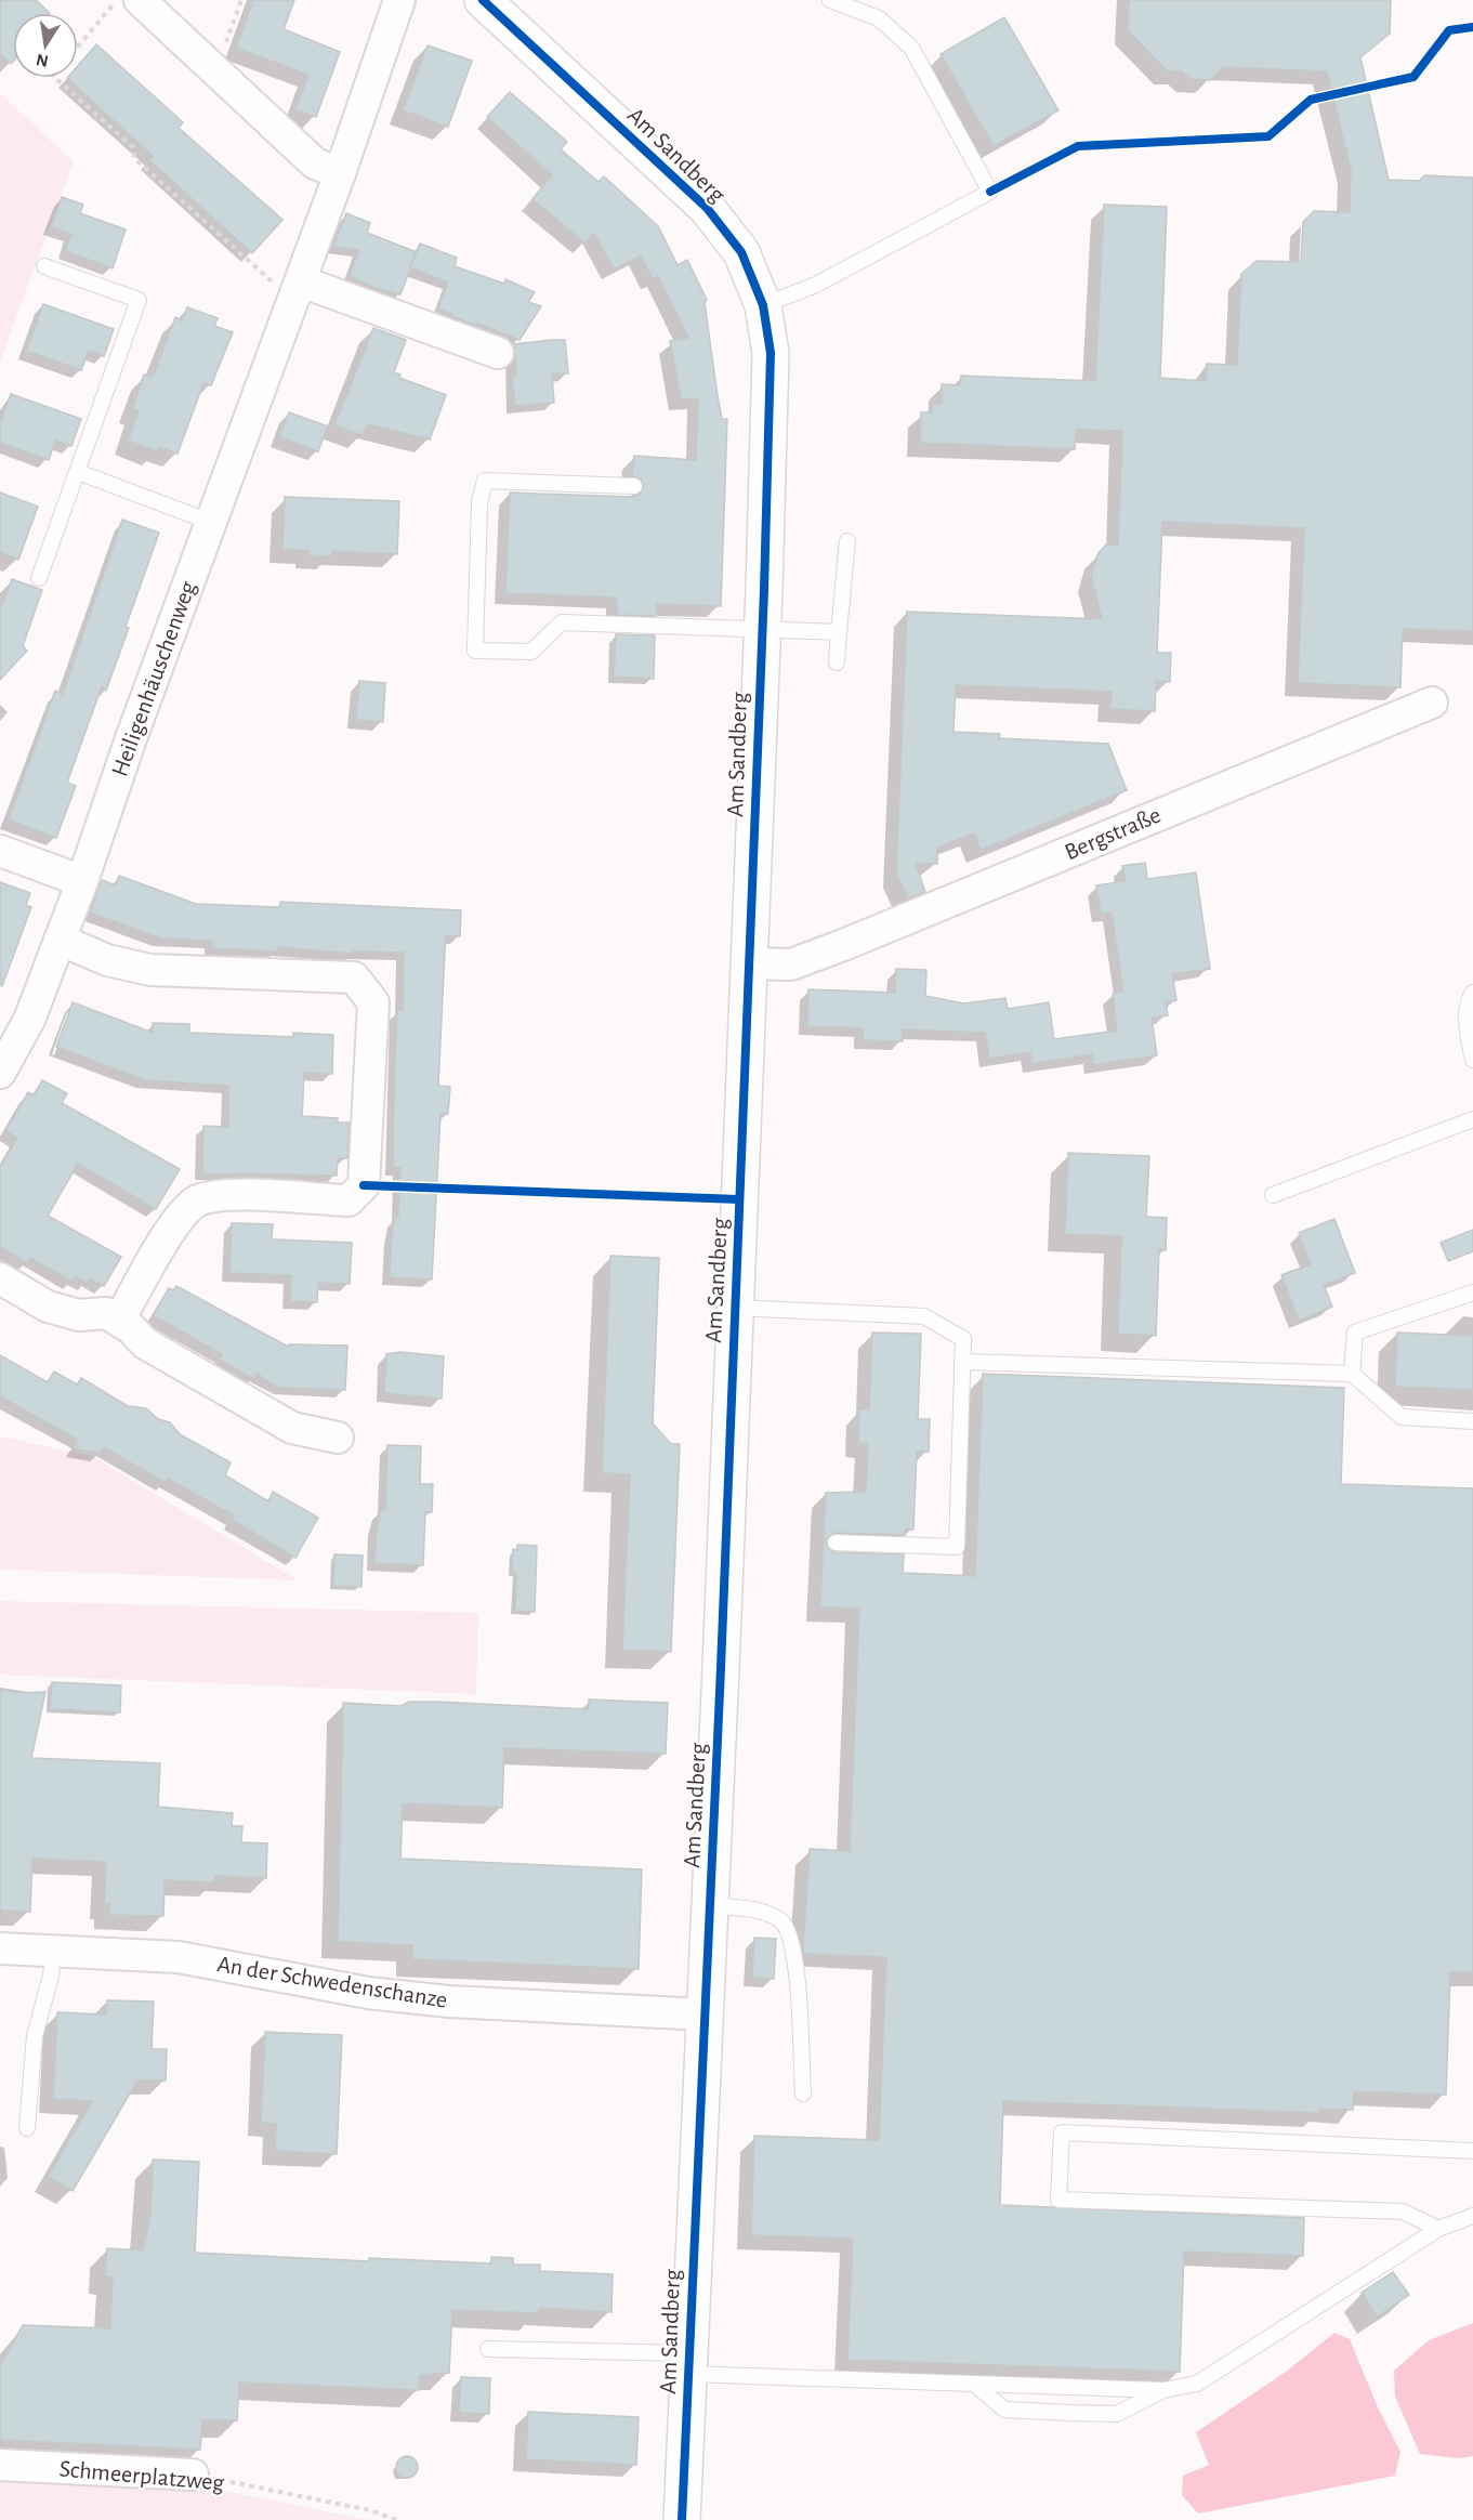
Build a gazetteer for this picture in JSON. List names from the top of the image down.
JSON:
{
  "streets": {
    "main road": ["Am Sandberg"],
    "street": [
      "Heiligenhäuschenweg",
      "Bergstraße",
      "An der Schwedenschanze",
      "Schmeerplatzweg"
    ]
  },
  "crossings": [
    ["Am Sandberg", "Bergstraße"],
    ["Am Sandberg", "An der Schwedenschanze"]
  ],
  "north": "bottom"
}
